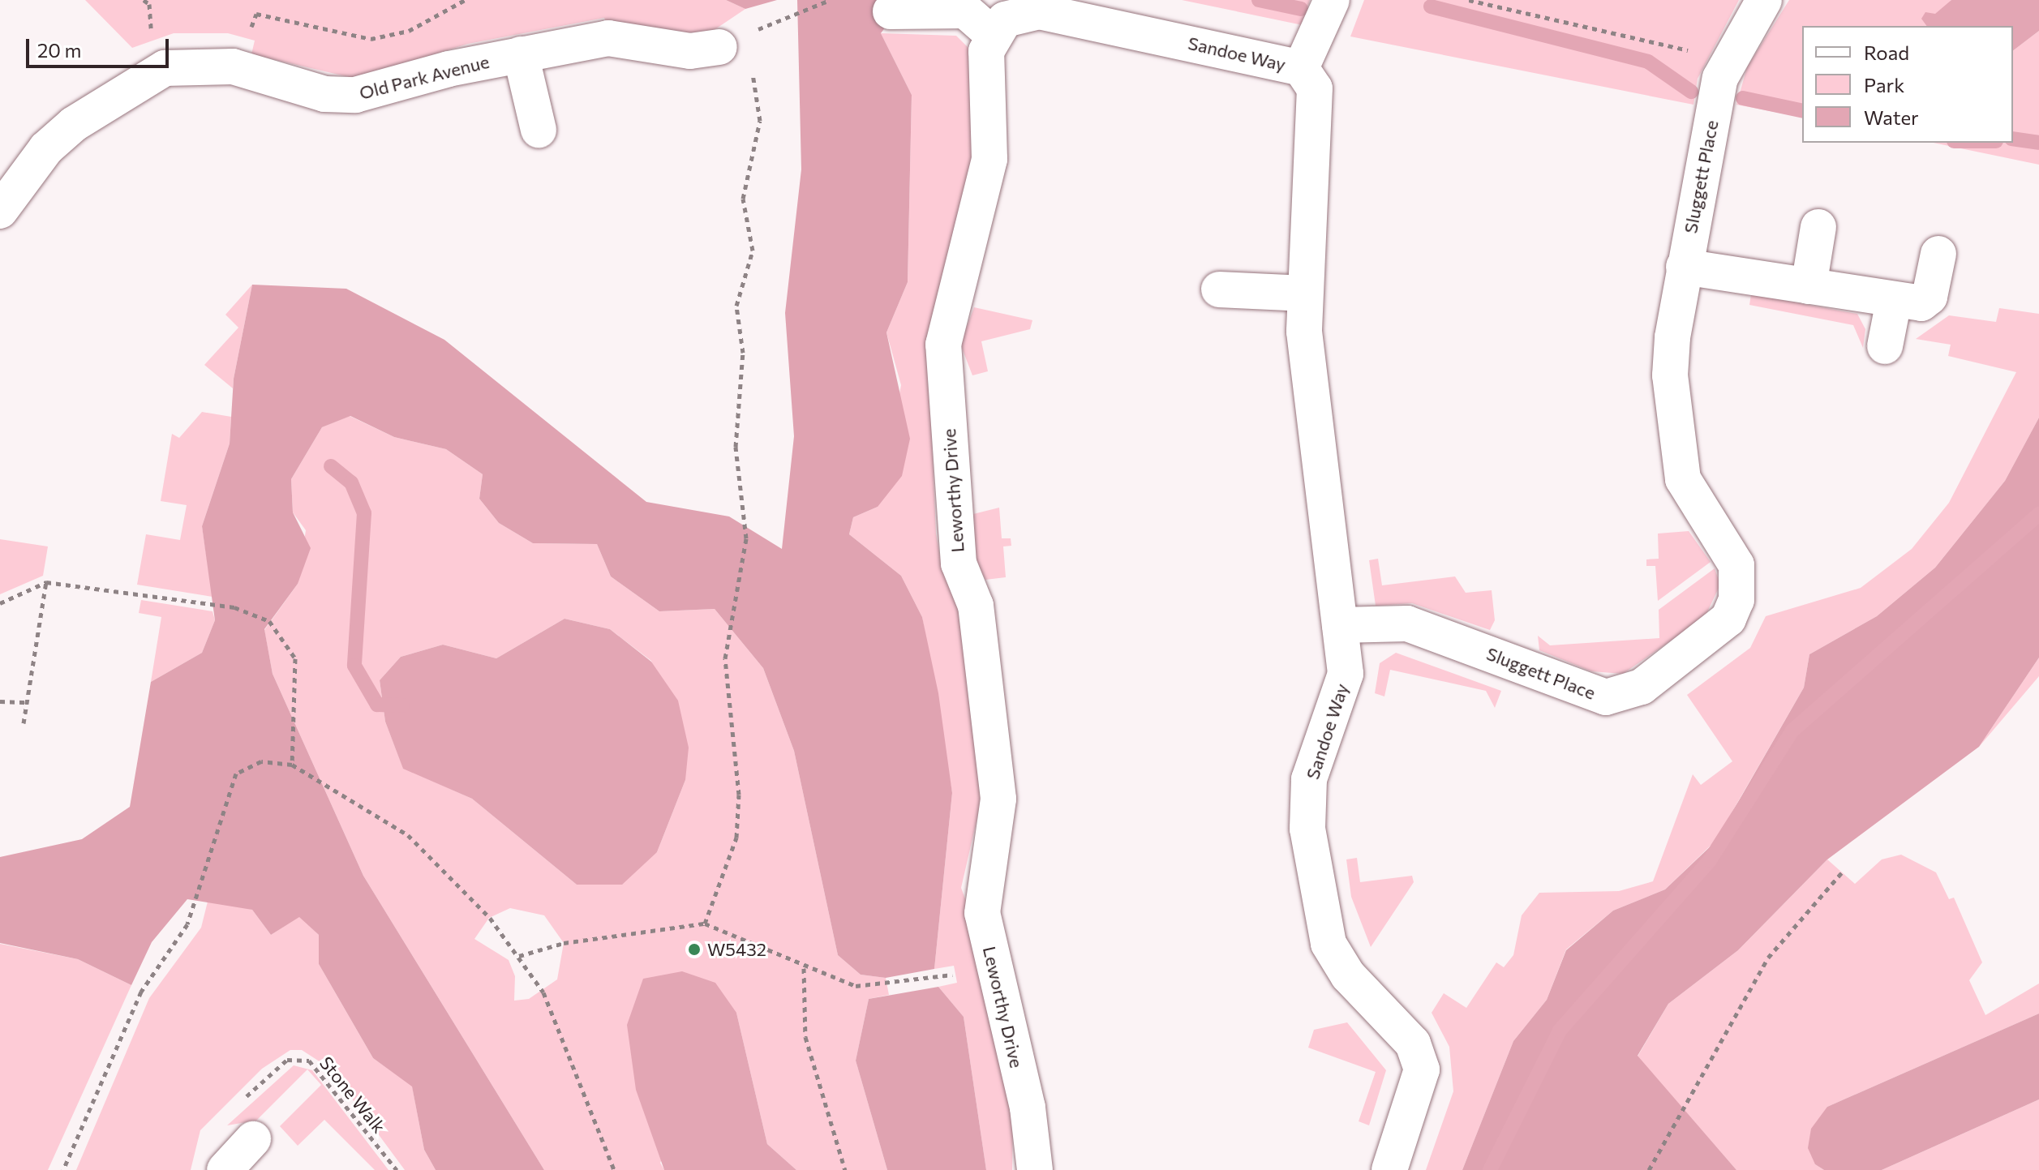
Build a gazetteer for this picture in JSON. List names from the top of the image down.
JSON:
{
  "streets": {
    "street": [
      "Sandoe Way",
      "Old Park Avenue",
      "Sluggett Place",
      "Leworthy Drive"
    ],
    "path": ["Stone Walk"]
  },
  "crossings": [
    ["Sandoe Way", "Sluggett Place"],
    ["Sandoe Way", "Leworthy Drive"]
  ],
  "places": ["W5432"],
  "legend": ["Road", "Park", "Water"],
  "scale_bar": "20 m"
}
